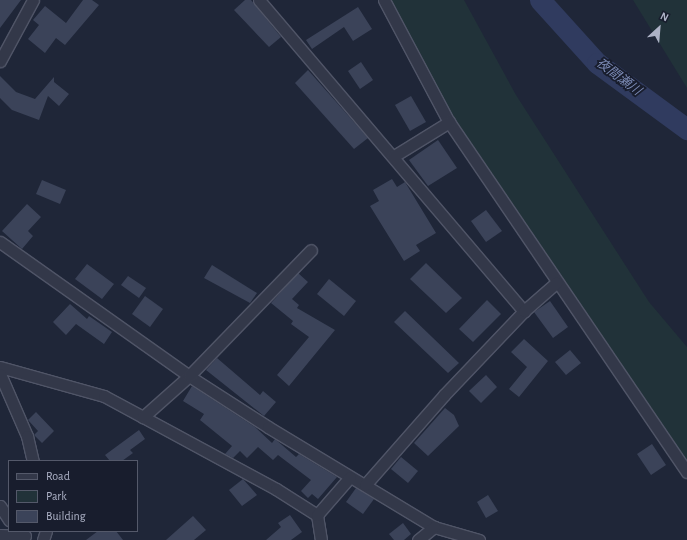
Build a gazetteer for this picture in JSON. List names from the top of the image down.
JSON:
{
  "water": ["夜間瀬川"],
  "legend": ["Road", "Park", "Building"],
  "north": "top right"
}
